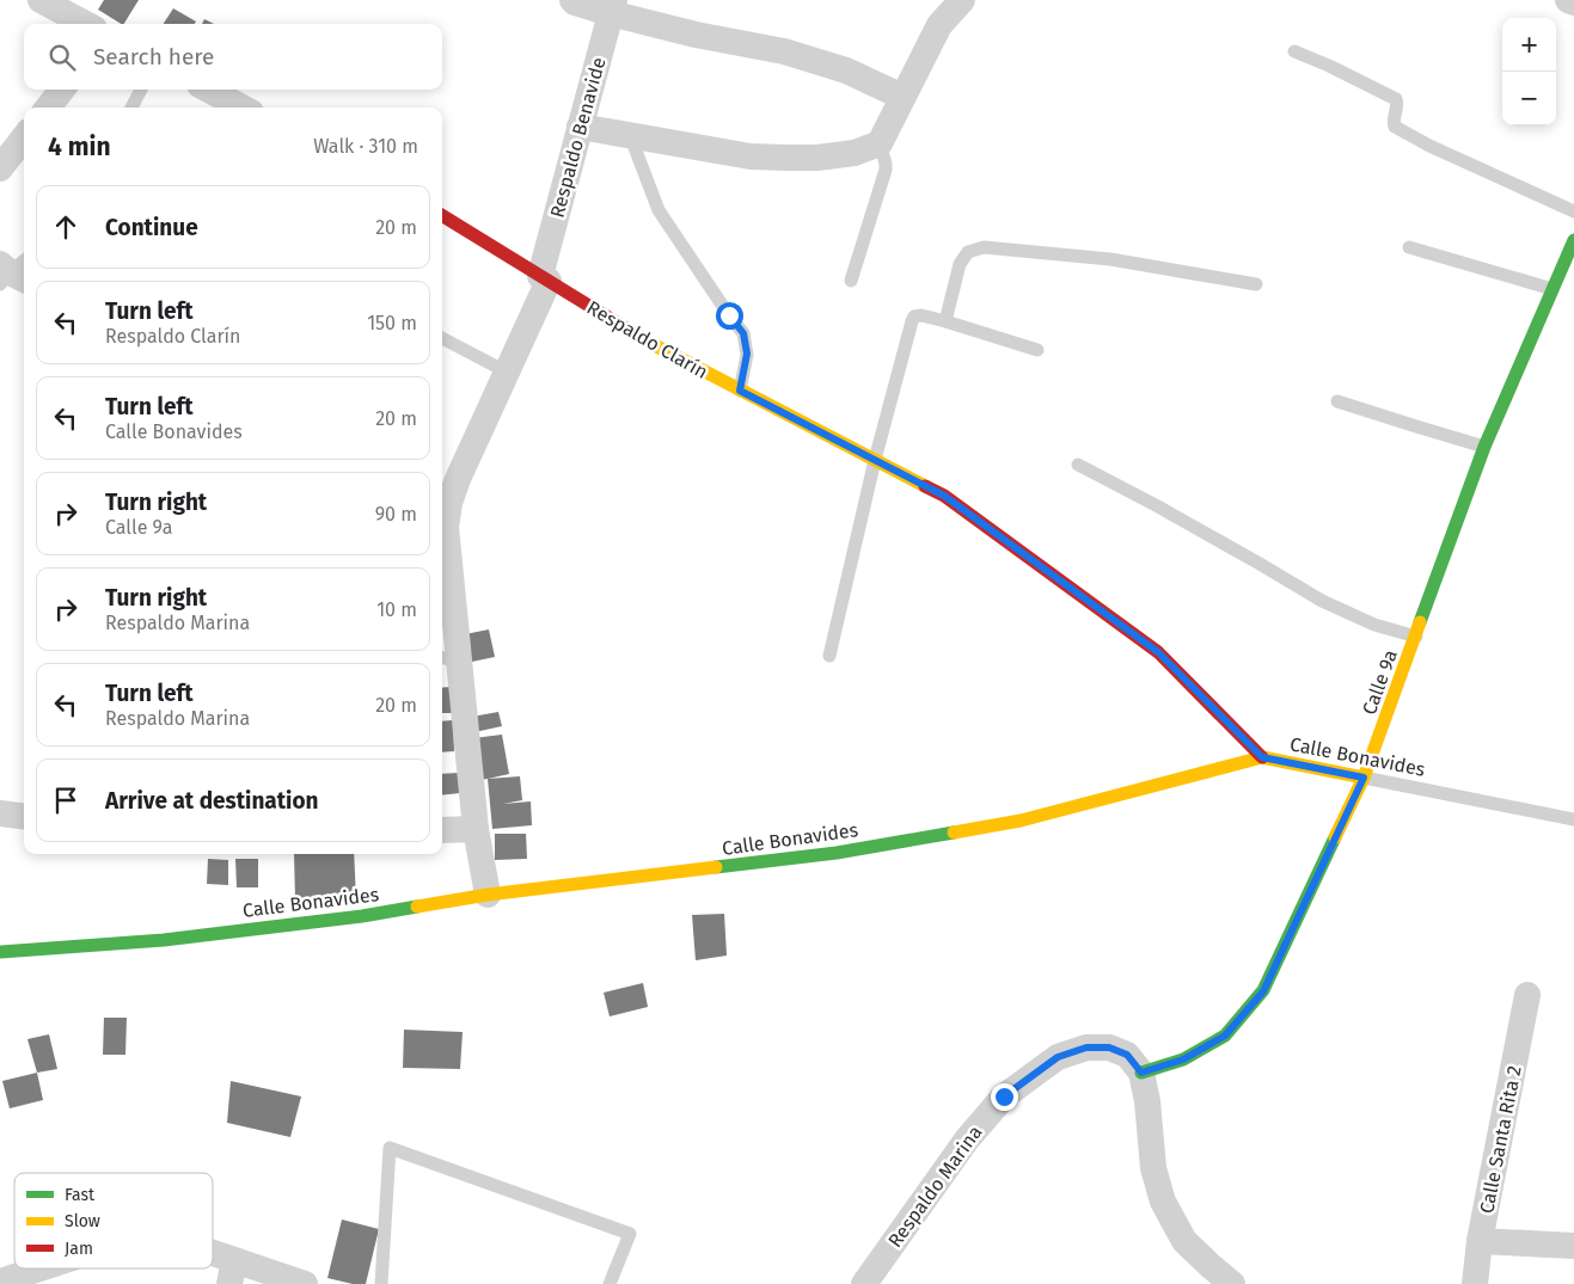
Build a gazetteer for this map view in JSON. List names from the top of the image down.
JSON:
{
  "streets": {
    "street": [
      "Respaldo Benavide",
      "Respaldo Clarín",
      "Calle 9a",
      "Calle Bonavides",
      "Calle Santa Rita 2",
      "Respaldo Marina"
    ]
  },
  "crossings": [
    ["Respaldo Benavide", "Respaldo Clarín"],
    ["Respaldo Benavide", "Calle Bonavides"],
    ["Respaldo Clarín", "Calle Bonavides"],
    ["Calle 9a", "Calle Bonavides"],
    ["Calle 9a", "Respaldo Marina"]
  ],
  "legend": ["Fast", "Slow", "Jam"],
  "page": {
    "map_buttons": ["+", "−"],
    "search": "Search here",
    "heading": ["4 min", "Walk · 310 m"],
    "list": [
      ["Continue", "20 m"],
      ["Turn left", "Respaldo Clarín", "150 m"],
      ["Turn left", "Calle Bonavides", "20 m"],
      ["Turn right", "Calle 9a", "90 m"],
      ["Turn right", "Respaldo Marina", "10 m"],
      ["Turn left", "Respaldo Marina", "20 m"],
      "Arrive at destination"
    ]
  }
}
